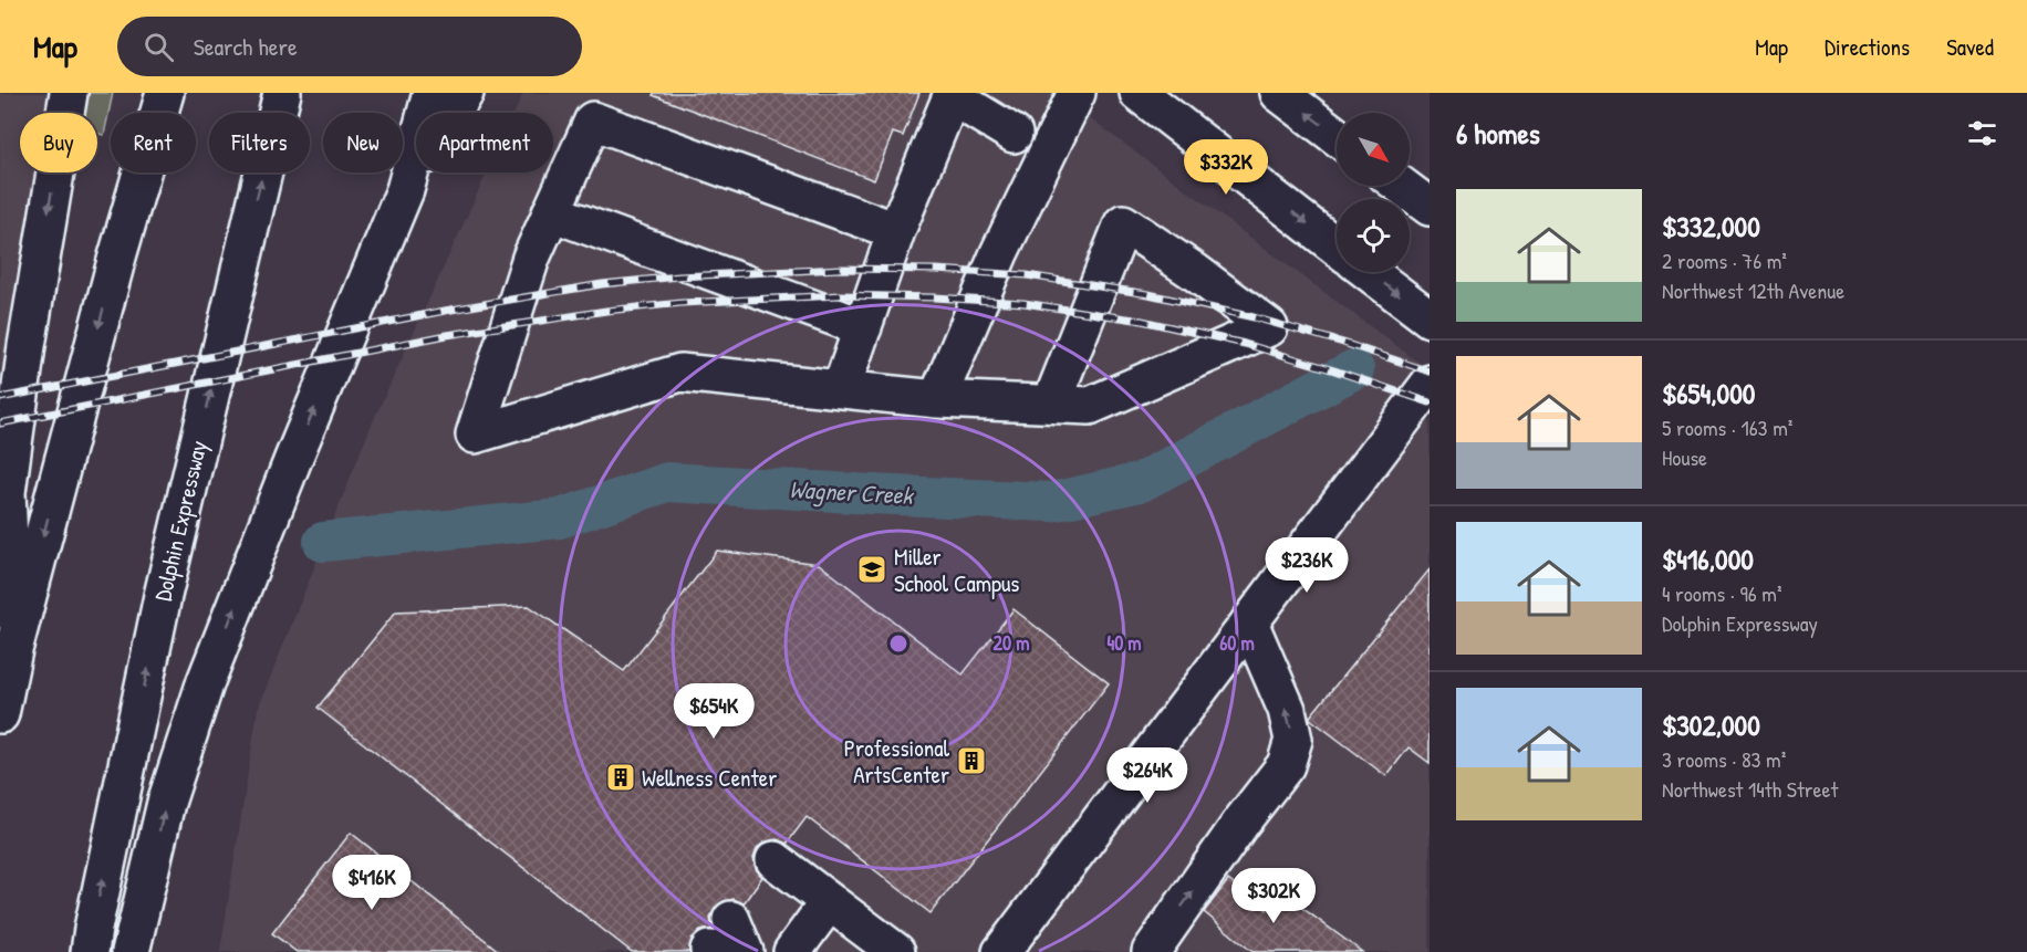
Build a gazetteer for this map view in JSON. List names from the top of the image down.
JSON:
{
  "streets": {
    "main road": ["Dolphin Expressway"]
  },
  "water": ["Wagner Creek"],
  "places": {
    "school or university": ["Miller School Campus"],
    "building": ["Professional ArtsCenter", "Wellness Center"]
  },
  "north": "bottom right",
  "page": {
    "header": "Map",
    "search": "Search here",
    "nav": ["Map", "Directions", "Saved"],
    "heading": "6 homes",
    "chip": [
      "Buy",
      "Rent",
      "Filters",
      "New",
      "Apartment"
    ],
    "price": [
      "$332K",
      "$236K",
      "$654K",
      "$264K",
      "$416K",
      "$302K"
    ],
    "list": [
      {
        "name": "$332,000",
        "note": "2 rooms · 76 m² · Northwest 12th Avenue"
      },
      {
        "name": "$654,000",
        "note": "5 rooms · 163 m² · House"
      },
      {
        "name": "$416,000",
        "note": "4 rooms · 96 m² · Dolphin Expressway"
      },
      {
        "name": "$302,000",
        "note": "3 rooms · 83 m² · Northwest 14th Street"
      }
    ]
  },
  "rings": ["20 m", "40 m", "60 m"]
}
